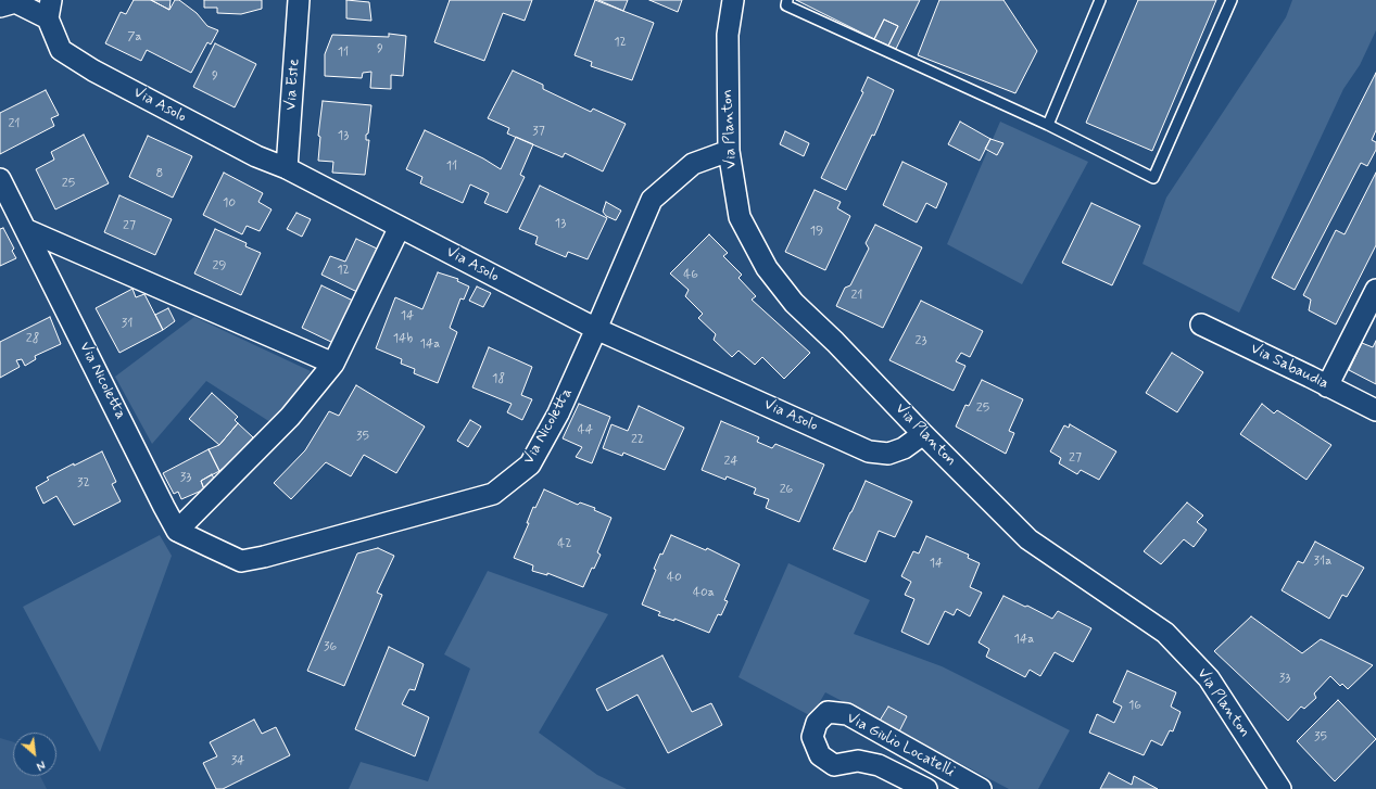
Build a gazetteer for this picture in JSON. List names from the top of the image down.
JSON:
{
  "streets": {
    "street": [
      "Via Este",
      "Via Asolo",
      "Via Planton",
      "Via Sabaudia",
      "Via Nicoletta",
      "Via Giulio Locatelli"
    ]
  },
  "crossings": [
    ["Via Este", "Via Asolo"],
    ["Via Asolo", "Via Planton"],
    ["Via Asolo", "Via Nicoletta"],
    ["Via Planton", "Via Nicoletta"]
  ],
  "house_numbers": [
    "7a",
    "12",
    "9",
    "11",
    "9",
    "21",
    "37",
    "13",
    "11",
    "8",
    "25",
    "10",
    "13",
    "27",
    "19",
    "29",
    "12",
    "46",
    "21",
    "14",
    "31",
    "28",
    "14b",
    "23",
    "14a",
    "18",
    "25",
    "44",
    "35",
    "22",
    "27",
    "24",
    "33",
    "32",
    "26",
    "42",
    "31a",
    "14",
    "40",
    "40a",
    "14a",
    "36",
    "33",
    "16",
    "35",
    "34"
  ],
  "north": "bottom right"
}
